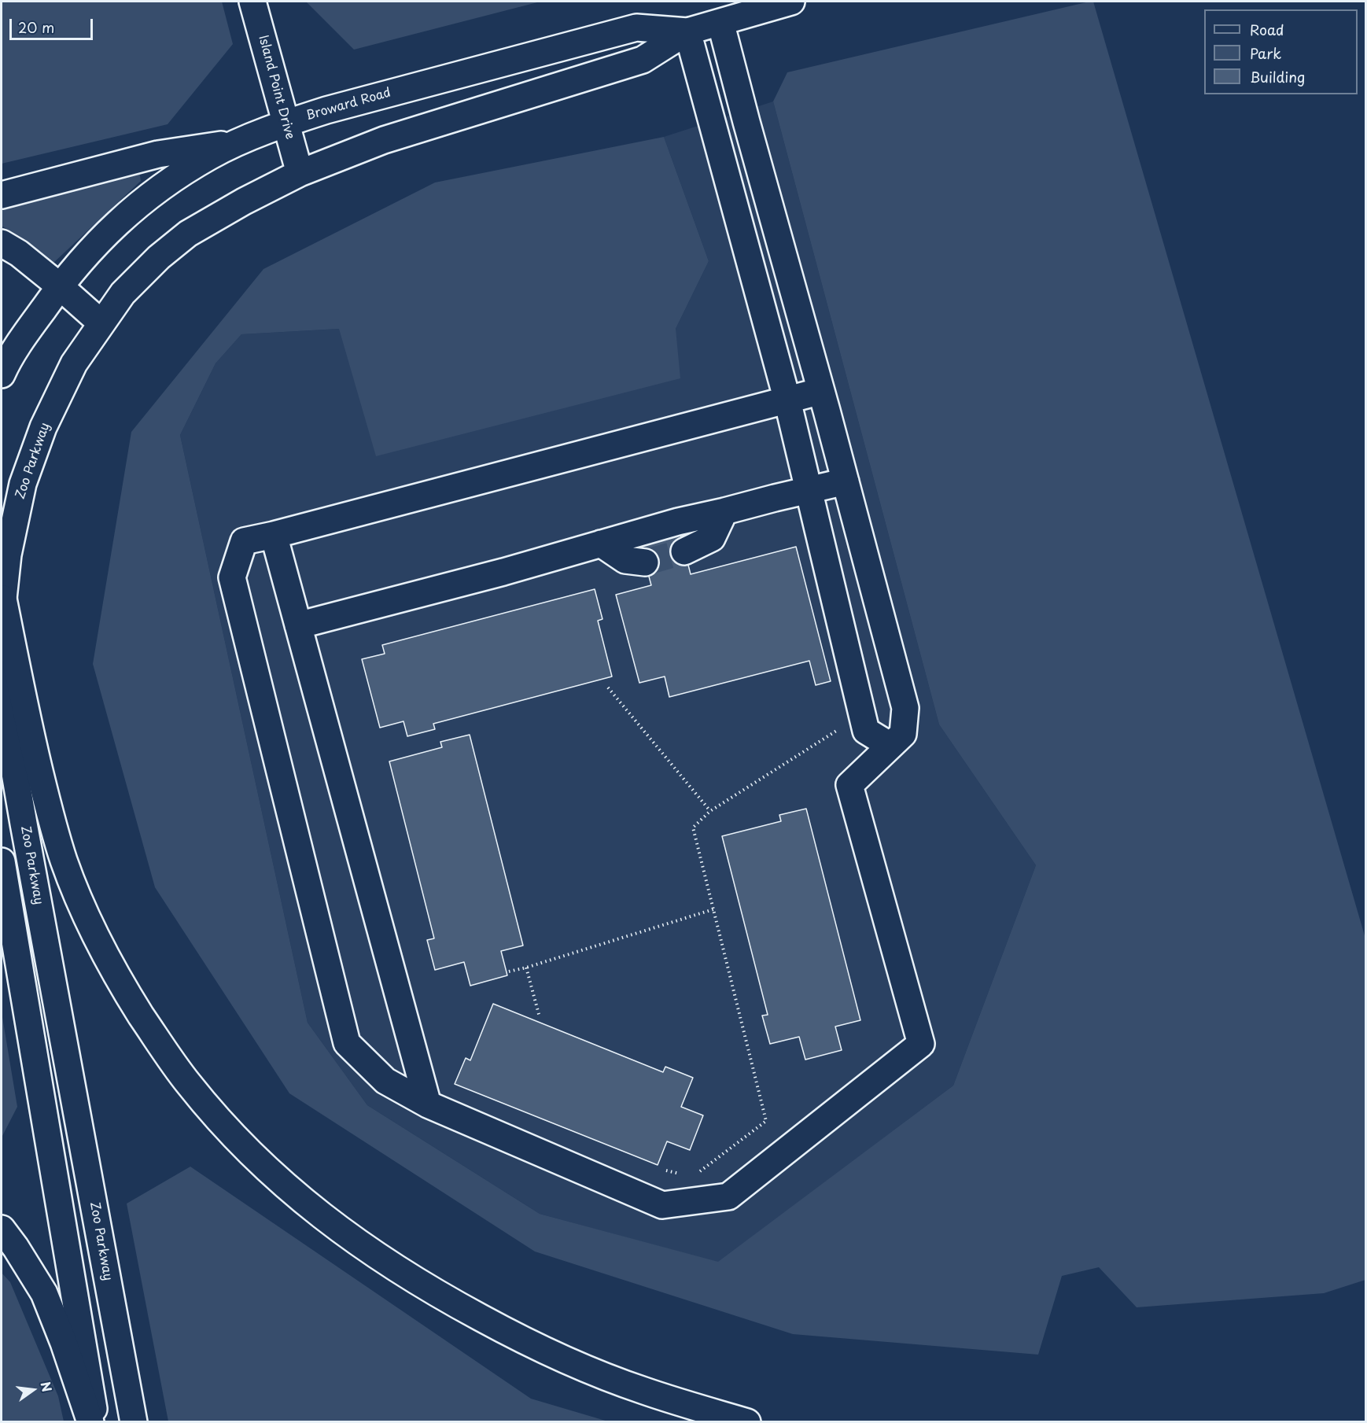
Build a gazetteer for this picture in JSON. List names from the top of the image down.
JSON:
{
  "streets": {
    "main road": ["Island Point Drive", "Broward Road", "Zoo Parkway"]
  },
  "crossings": [
    ["Island Point Drive", "Broward Road"],
    ["Broward Road", "Zoo Parkway"]
  ],
  "legend": ["Road", "Park", "Building"],
  "scale_bar": "20 m",
  "north": "right"
}
